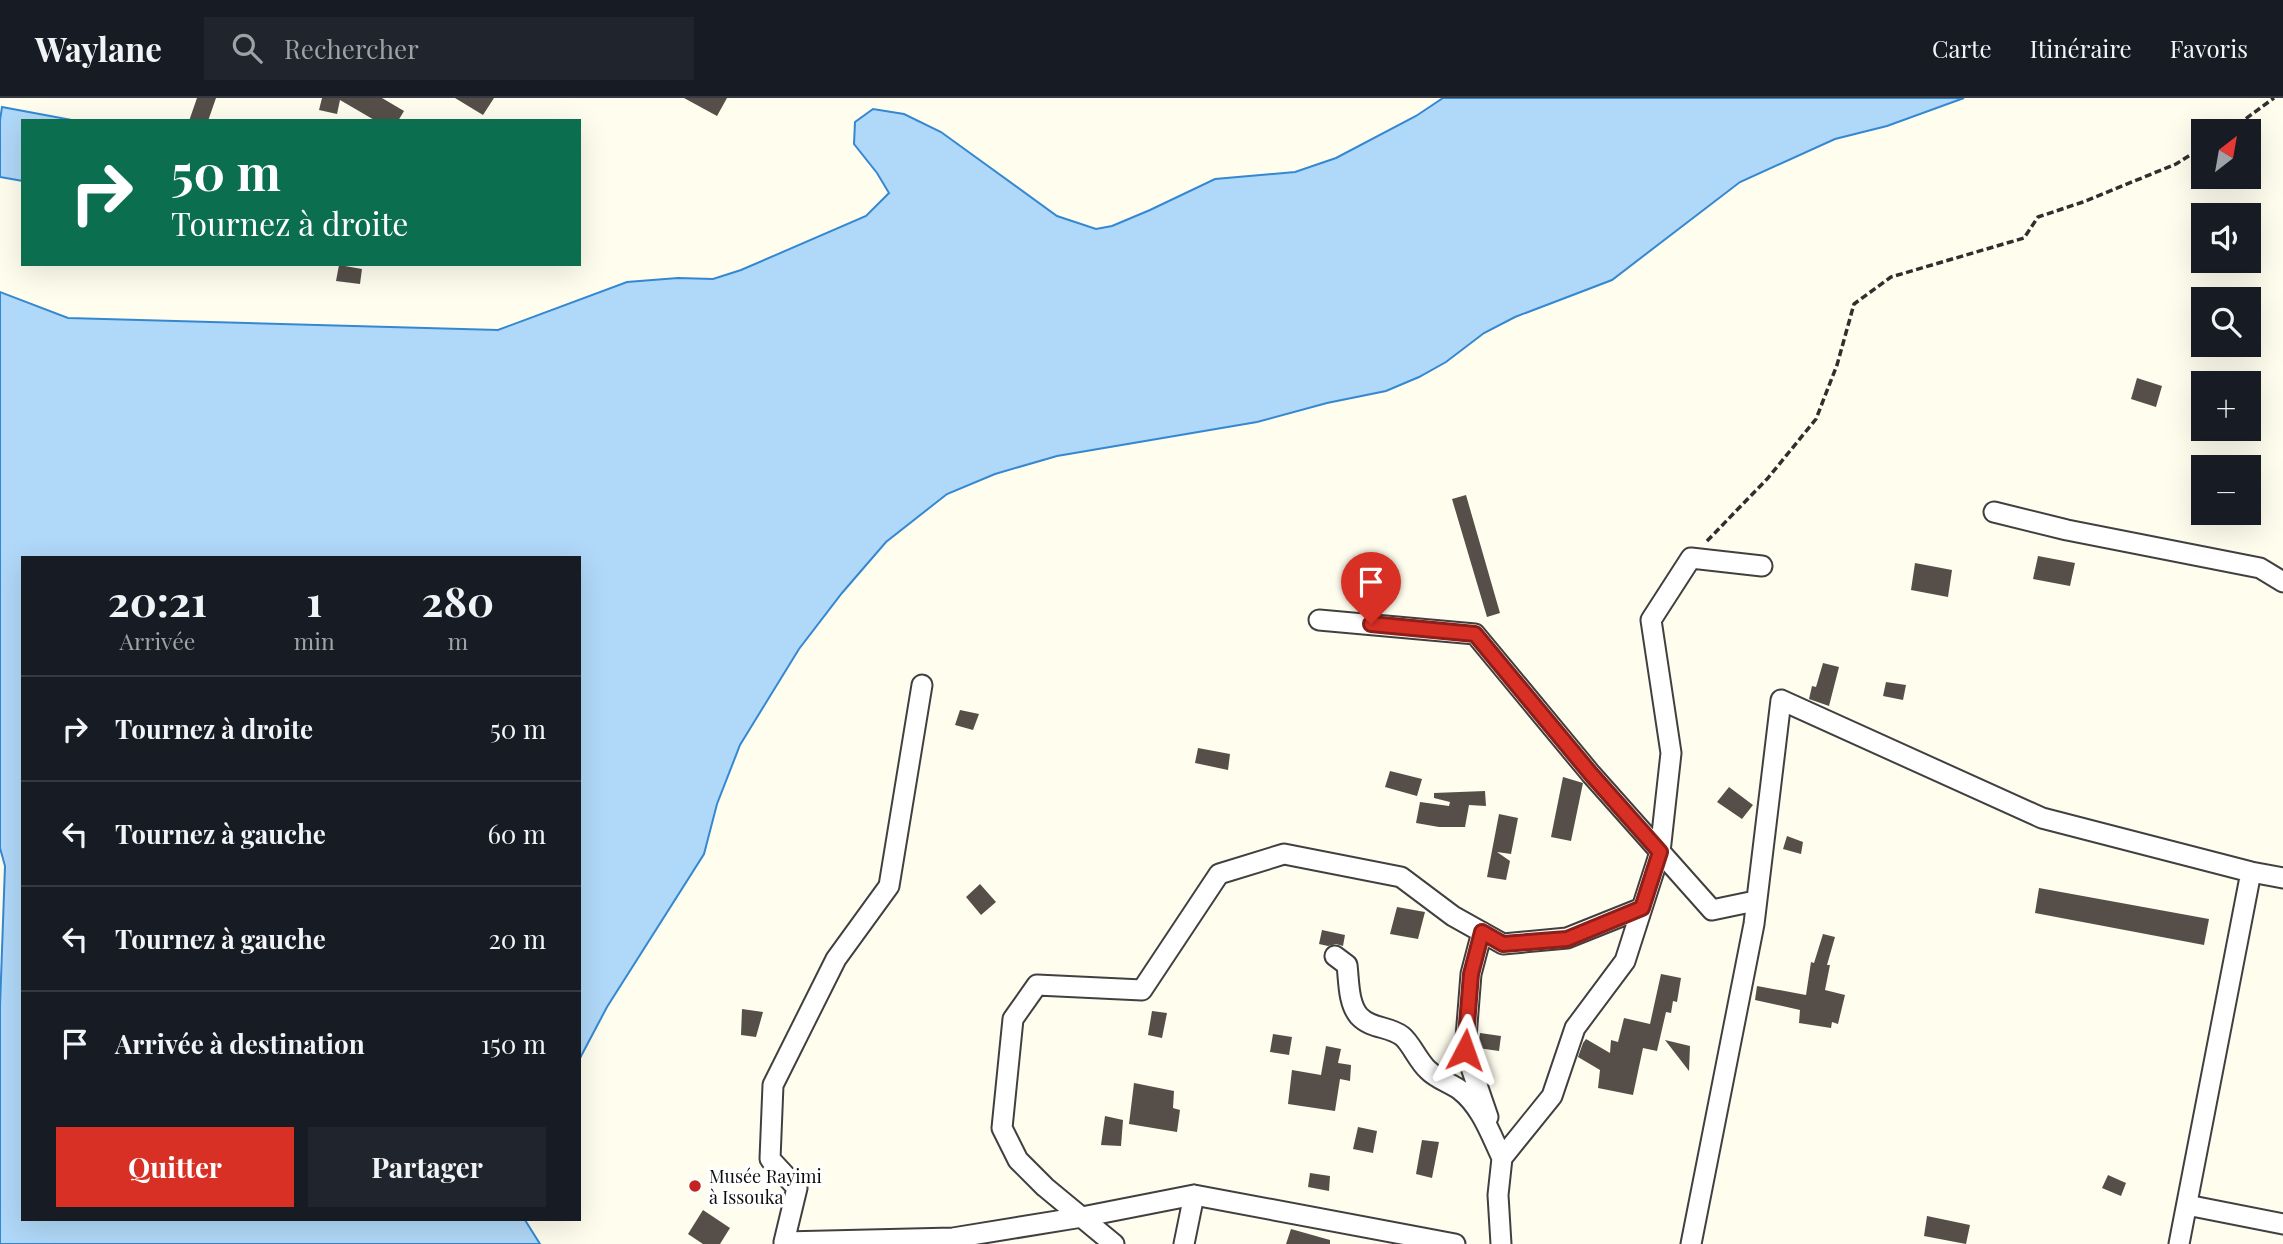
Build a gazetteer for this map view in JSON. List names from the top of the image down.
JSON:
{
  "places": ["Musée Rayimi à Issouka"],
  "north": "top right",
  "page": {
    "header": "Waylane",
    "search": "Rechercher",
    "nav": ["Carte", "Itinéraire", "Favoris"],
    "map_buttons": ["+", "−"],
    "turn": ["50 m", "Tournez à droite"],
    "eta": [
      "20:21",
      "Arrivée",
      "1",
      "min",
      "280",
      "m"
    ],
    "list": [
      {
        "name": "Tournez à droite",
        "value": "50 m"
      },
      {
        "name": "Tournez à gauche",
        "value": "60 m"
      },
      {
        "name": "Tournez à gauche",
        "value": "20 m"
      },
      {
        "name": "Arrivée à destination",
        "value": "150 m"
      }
    ],
    "buttons": ["Quitter", "Partager"]
  }
}
